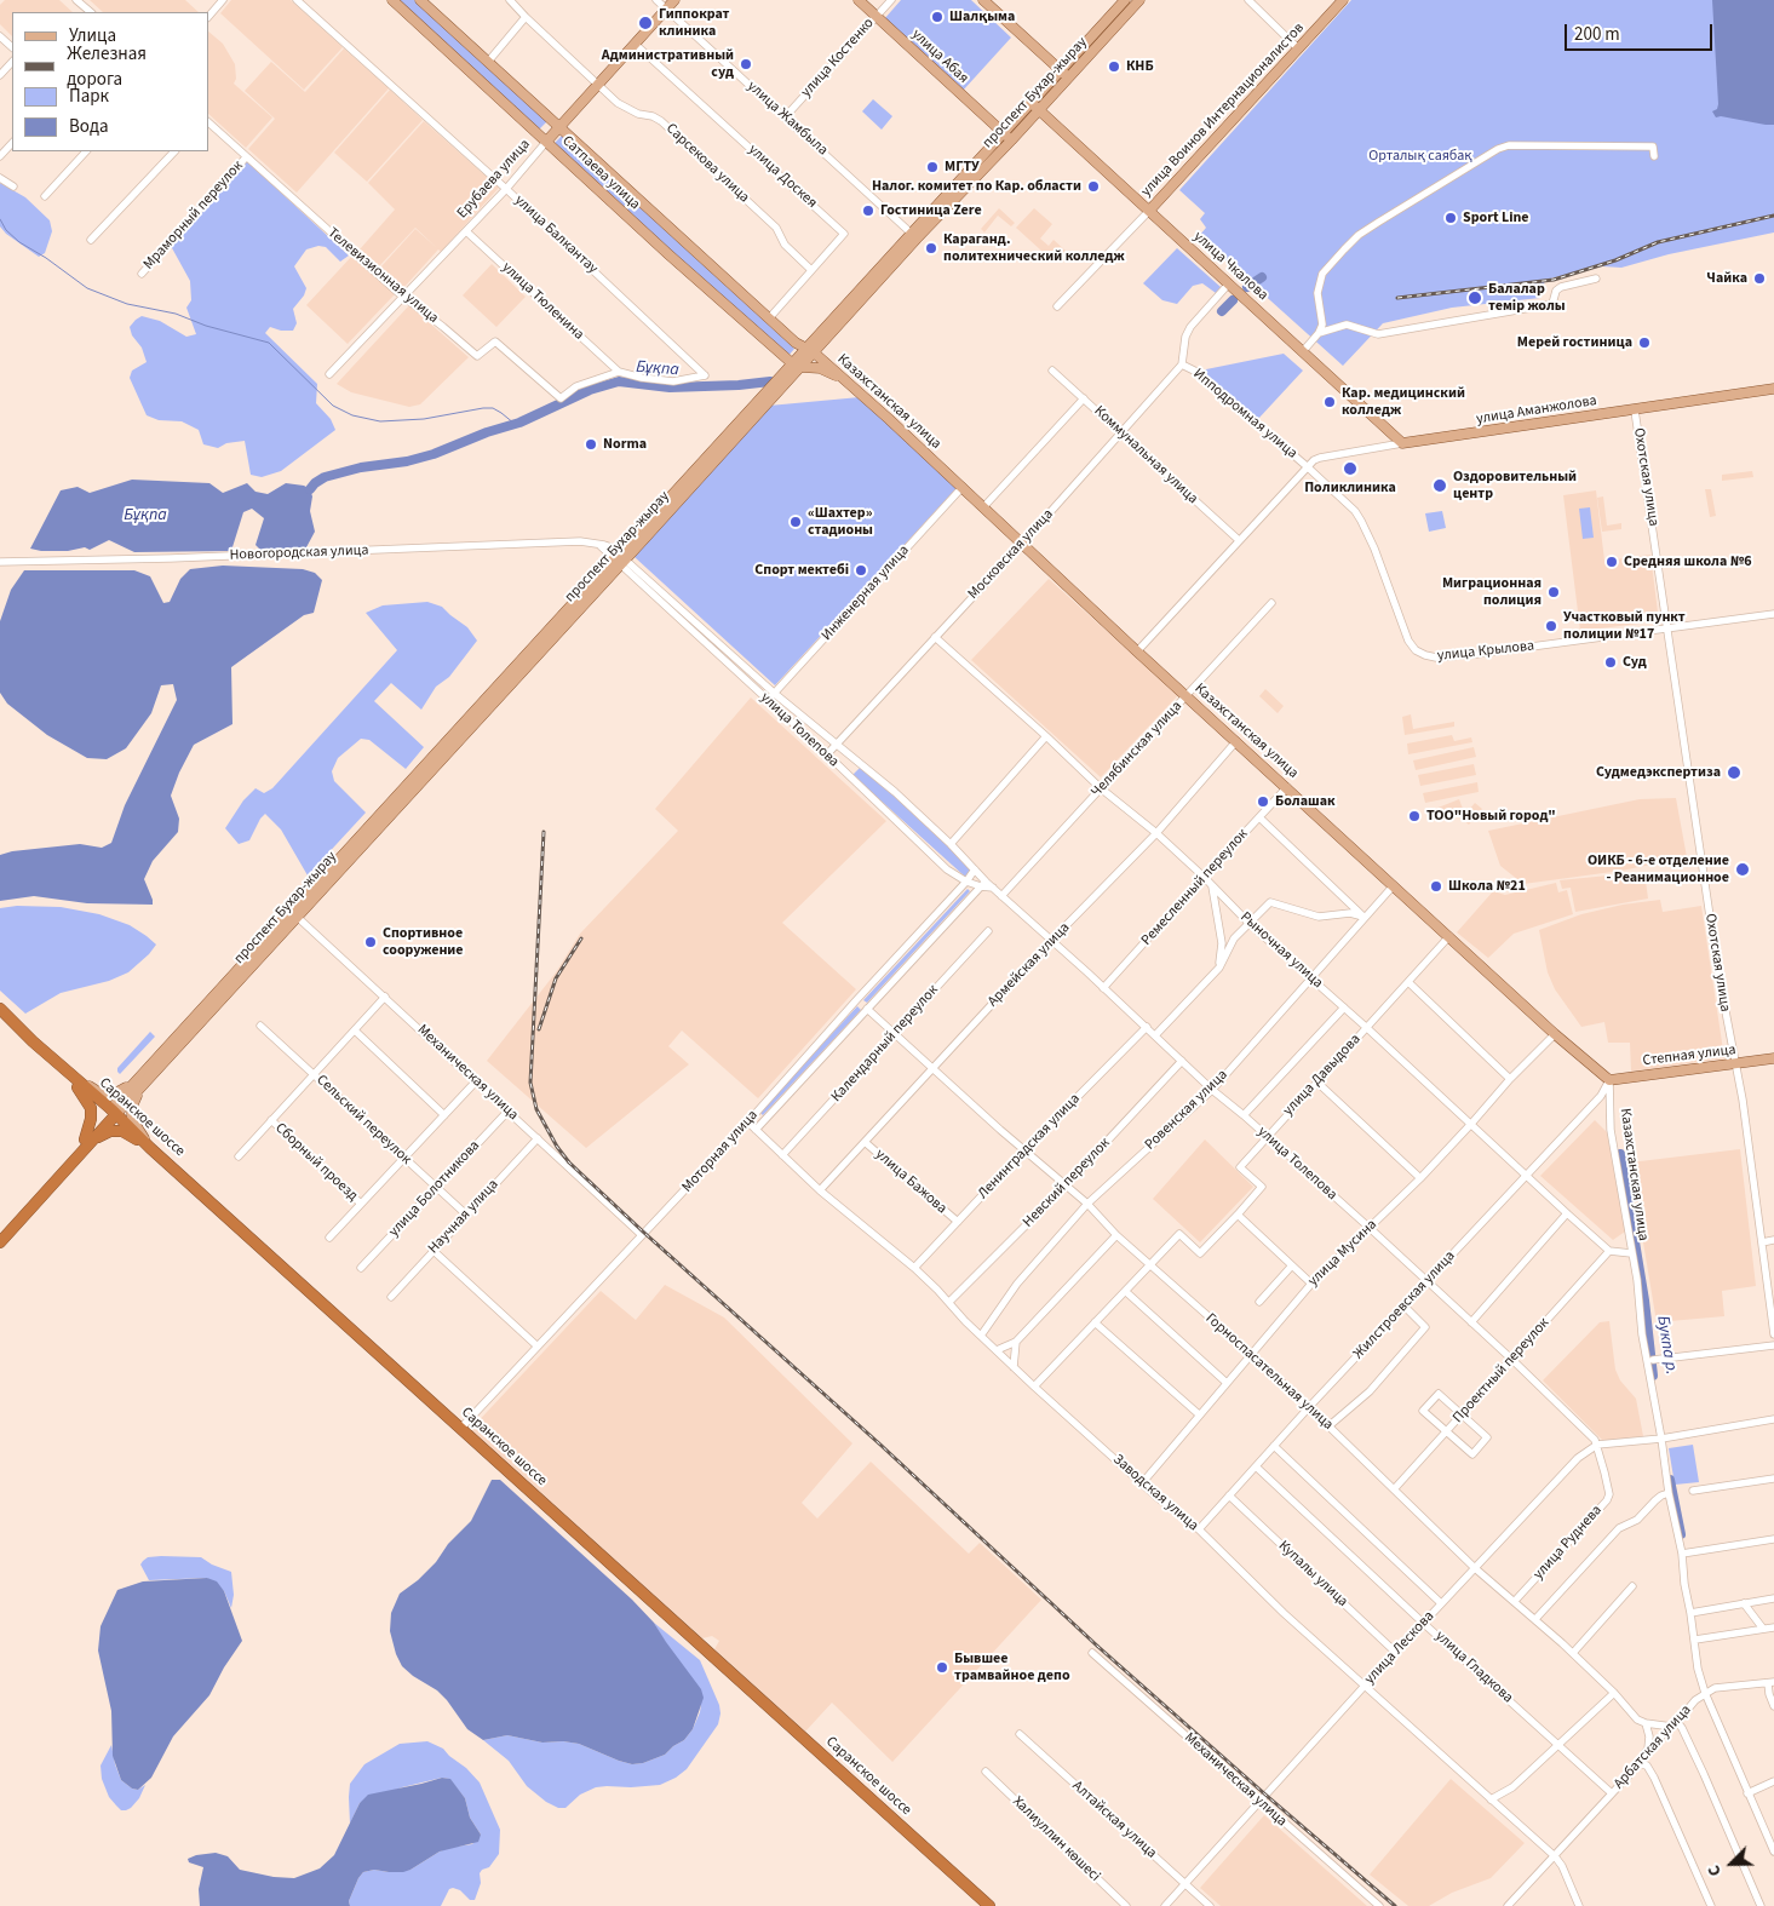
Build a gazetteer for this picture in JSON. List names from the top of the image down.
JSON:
{
  "streets": {
    "highway": ["Саранское шоссе"],
    "main road": [
      "улица Абая",
      "проспект Бухар-жырау",
      "улица Воинов Интернационалистов",
      "Сатпаева улица",
      "Ерубаева улица",
      "улица Чкалова",
      "Казахстанская улица",
      "улица Аманжолова",
      "Степная улица"
    ],
    "street": [
      "улица Костенко",
      "улица Жамбыла",
      "Сарсекова улица",
      "улица Доскея",
      "Мраморный переулок",
      "улица Балкантау",
      "Телевизионная улица",
      "улица Тюленина",
      "Ипподромная улица",
      "Коммунальная улица",
      "Охотская улица",
      "Новогородская улица",
      "Московская улица",
      "Инженерная улица",
      "улица Крылова",
      "улица Толепова",
      "Челябинская улица",
      "Ремесленный переулок",
      "Рыночная улица",
      "Армейская улица",
      "Календарный переулок",
      "Механическая улица",
      "улица Давыдова",
      "Ровенская улица",
      "Сельский переулок",
      "Ленинградская улица",
      "Моторная улица",
      "Сборный проезд",
      "улица Бажова",
      "Невский переулок",
      "улица Болотникова",
      "Научная улица",
      "улица Мусина",
      "Жилстроевская улица",
      "Проектный переулок",
      "Горноспасательная улица",
      "Заводская улица",
      "улица Руднева",
      "Купалы улица",
      "улица Лескова",
      "улица Гладкова",
      "Арбатская улица",
      "Алтайская улица",
      "Халиуллин көшесі"
    ]
  },
  "crossings": [
    ["улица Абая", "улица Костенко"],
    ["улица Абая", "проспект Бухар-жырау"],
    ["улица Костенко", "улица Жамбыла"],
    ["проспект Бухар-жырау", "улица Жамбыла"],
    ["проспект Бухар-жырау", "Сатпаева улица"],
    ["проспект Бухар-жырау", "улица Чкалова"],
    ["проспект Бухар-жырау", "Казахстанская улица"],
    ["проспект Бухар-жырау", "Новогородская улица"],
    ["проспект Бухар-жырау", "улица Толепова"],
    ["проспект Бухар-жырау", "Механическая улица"],
    ["проспект Бухар-жырау", "Саранское шоссе"],
    ["улица Воинов Интернационалистов", "улица Чкалова"],
    ["улица Жамбыла", "Ерубаева улица"],
    ["Сарсекова улица", "улица Доскея"],
    ["Сарсекова улица", "Ерубаева улица"],
    ["Сатпаева улица", "улица Доскея"],
    ["Сатпаева улица", "Ерубаева улица"],
    ["Сатпаева улица", "Казахстанская улица"],
    ["улица Доскея", "Ерубаева улица"],
    ["Ерубаева улица", "улица Балкантау"],
    ["Ерубаева улица", "Телевизионная улица"],
    ["Ерубаева улица", "улица Тюленина"],
    ["Мраморный переулок", "Телевизионная улица"],
    ["улица Балкантау", "Телевизионная улица"],
    ["улица Балкантау", "улица Тюленина"],
    ["улица Чкалова", "улица Аманжолова"],
    ["Телевизионная улица", "улица Тюленина"],
    ["Казахстанская улица", "Московская улица"],
    ["Казахстанская улица", "Инженерная улица"],
    ["Казахстанская улица", "Челябинская улица"],
    ["Казахстанская улица", "Ремесленный переулок"],
    ["Казахстанская улица", "Армейская улица"],
    ["Казахстанская улица", "Степная улица"],
    ["Казахстанская улица", "улица Давыдова"],
    ["Казахстанская улица", "Ровенская улица"],
    ["Казахстанская улица", "улица Мусина"],
    ["Казахстанская улица", "Жилстроевская улица"],
    ["Казахстанская улица", "Арбатская улица"],
    ["улица Аманжолова", "Ипподромная улица"],
    ["улица Аманжолова", "Охотская улица"],
    ["улица Аманжолова", "улица Крылова"],
    ["Ипподромная улица", "Московская улица"],
    ["Ипподромная улица", "улица Крылова"],
    ["Коммунальная улица", "Московская улица"],
    ["Охотская улица", "улица Крылова"],
    ["Охотская улица", "Степная улица"],
    ["Новогородская улица", "улица Толепова"],
    ["Московская улица", "улица Толепова"],
    ["Московская улица", "Рыночная улица"],
    ["Инженерная улица", "улица Толепова"],
    ["улица Толепова", "Челябинская улица"],
    ["улица Толепова", "Ремесленный переулок"],
    ["улица Толепова", "Армейская улица"],
    ["улица Толепова", "улица Давыдова"],
    ["улица Толепова", "Ровенская улица"],
    ["улица Толепова", "Ленинградская улица"],
    ["улица Толепова", "Моторная улица"],
    ["улица Толепова", "Невский переулок"],
    ["улица Толепова", "улица Мусина"],
    ["улица Толепова", "Жилстроевская улица"],
    ["улица Толепова", "Проектный переулок"],
    ["улица Толепова", "улица Руднева"],
    ["улица Толепова", "улица Лескова"],
    ["Челябинская улица", "Рыночная улица"],
    ["Ремесленный переулок", "Рыночная улица"],
    ["Рыночная улица", "Армейская улица"],
    ["Рыночная улица", "улица Давыдова"],
    ["Рыночная улица", "Ровенская улица"],
    ["Рыночная улица", "улица Мусина"],
    ["Рыночная улица", "Жилстроевская улица"],
    ["Рыночная улица", "Проектный переулок"],
    ["Армейская улица", "улица Бажова"],
    ["Армейская улица", "Горноспасательная улица"],
    ["Армейская улица", "Заводская улица"],
    ["Календарный переулок", "Горноспасательная улица"],
    ["Календарный переулок", "Заводская улица"],
    ["Степная улица", "Жилстроевская улица"],
    ["Механическая улица", "Моторная улица"],
    ["Механическая улица", "улица Болотникова"],
    ["Механическая улица", "Научная улица"],
    ["Механическая улица", "улица Лескова"],
    ["улица Давыдова", "Горноспасательная улица"],
    ["улица Давыдова", "Заводская улица"],
    ["Ровенская улица", "Горноспасательная улица"],
    ["Ровенская улица", "Заводская улица"],
    ["Саранское шоссе", "Моторная улица"],
    ["Сельский переулок", "улица Болотникова"],
    ["Сельский переулок", "Научная улица"],
    ["Ленинградская улица", "улица Бажова"],
    ["Ленинградская улица", "Горноспасательная улица"],
    ["Ленинградская улица", "Заводская улица"],
    ["Моторная улица", "Горноспасательная улица"],
    ["Моторная улица", "Заводская улица"],
    ["Невский переулок", "Горноспасательная улица"],
    ["Невский переулок", "Заводская улица"],
    ["улица Мусина", "Горноспасательная улица"],
    ["улица Мусина", "Заводская улица"],
    ["Жилстроевская улица", "Горноспасательная улица"],
    ["Жилстроевская улица", "Заводская улица"],
    ["Жилстроевская улица", "Купалы улица"],
    ["Жилстроевская улица", "улица Гладкова"],
    ["Проектный переулок", "Горноспасательная улица"],
    ["Горноспасательная улица", "улица Руднева"],
    ["Горноспасательная улица", "улица Лескова"],
    ["Заводская улица", "улица Лескова"],
    ["Заводская улица", "Арбатская улица"],
    ["улица Руднева", "улица Лескова"],
    ["Купалы улица", "улица Лескова"],
    ["улица Лескова", "улица Гладкова"],
    ["улица Лескова", "Алтайская улица"],
    ["улица Гладкова", "Арбатская улица"]
  ],
  "water": ["Бұқпа", "Букпа р."],
  "parks": ["Орталық саябақ"],
  "places": [
    "Шалқыма",
    "Гиппократ клиника",
    "Административный суд",
    "КНБ",
    "МГТУ",
    "Налог. комитет по Кар. области",
    "Гостиница Zere",
    "Sport Line",
    "Караганд. политехнический колледж",
    "Чайка",
    "Балалар темір жолы",
    "Мерей гостиница",
    "Кар. медицинский колледж",
    "Norma",
    "Поликлиника",
    "Оздоровительный центр",
    "«Шахтер» стадионы",
    "Средняя школа №6",
    "Спорт мектебі",
    "Миграционная полиция",
    "Участковый пункт полиции №17",
    "Суд",
    "Судмедэкспертиза",
    "Болашак",
    "ТОО\"Новый город\"",
    "ОИКБ - 6-е отделение - Реанимационное",
    "Школа №21",
    "Спортивное сооружение",
    "Бывшее трамвайное депо"
  ],
  "legend": [
    "Улица",
    "Железная дорога",
    "Парк",
    "Вода"
  ],
  "scale_bar": "200 m",
  "north": "bottom left"
}
